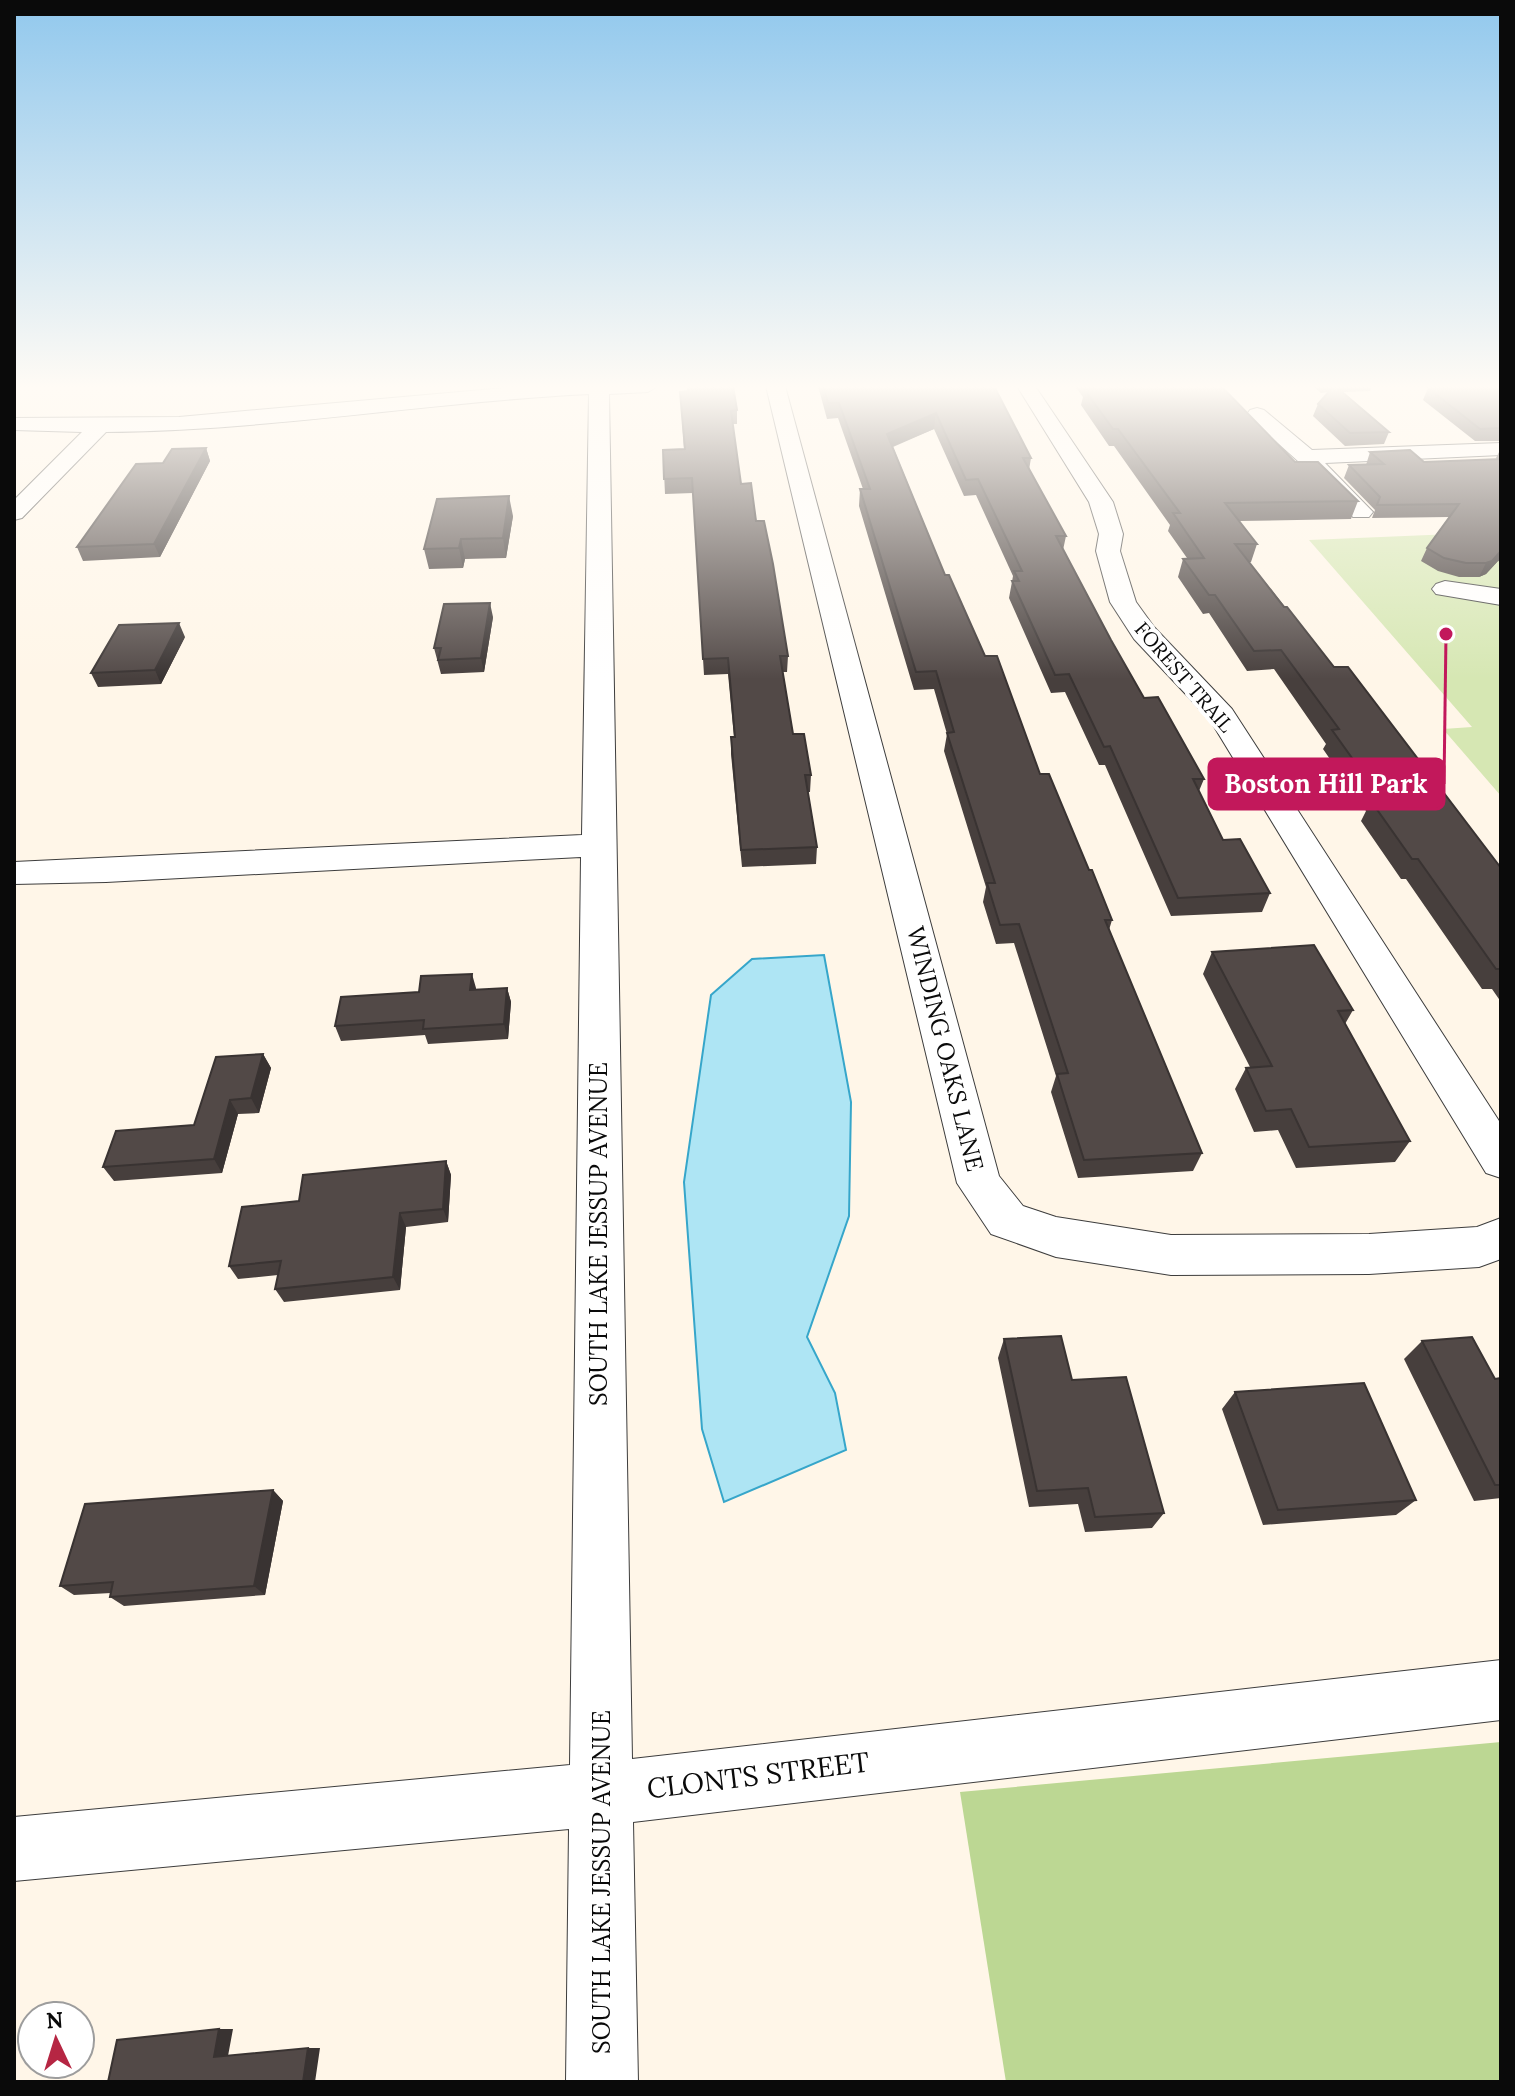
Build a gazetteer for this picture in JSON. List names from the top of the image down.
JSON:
{
  "streets": {
    "street": [
      "FOREST TRAIL",
      "WINDING OAKS LANE",
      "SOUTH LAKE JESSUP AVENUE",
      "CLONTS STREET"
    ]
  },
  "crossings": [
    ["SOUTH LAKE JESSUP AVENUE", "CLONTS STREET"]
  ],
  "places": ["Boston Hill Park"],
  "north": "top"
}
